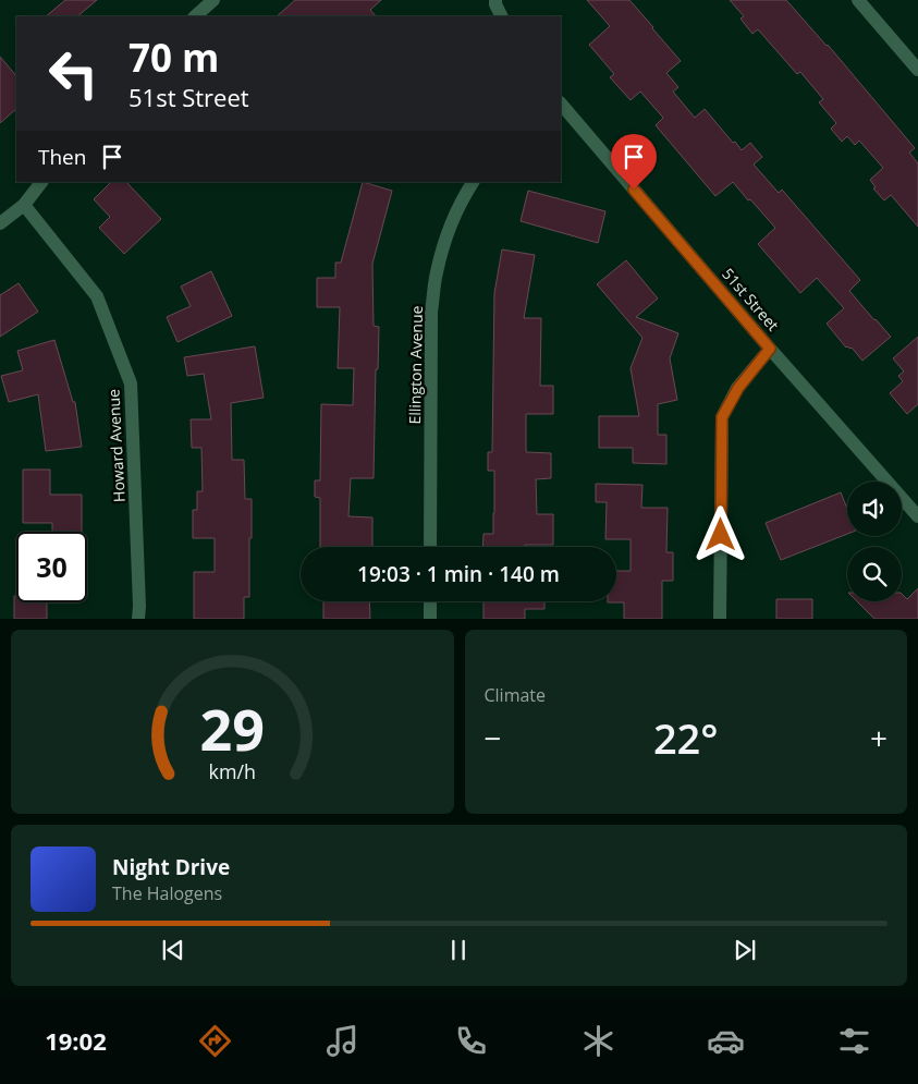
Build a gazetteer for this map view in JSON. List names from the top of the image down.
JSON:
{
  "streets": {
    "street": ["51st Street", "Ellington Avenue", "Howard Avenue"]
  },
  "page": {
    "turn": ["70 m", "51st Street"],
    "then": "Then",
    "limit": "30",
    "trip": "19:03 · 1 min · 140 m",
    "tile": "Climate",
    "heat": ["−", "22°", "+"],
    "song": ["Night Drive", "The Halogens"],
    "tabs": "19:02",
    "gauge": ["29", "km/h"]
  }
}
